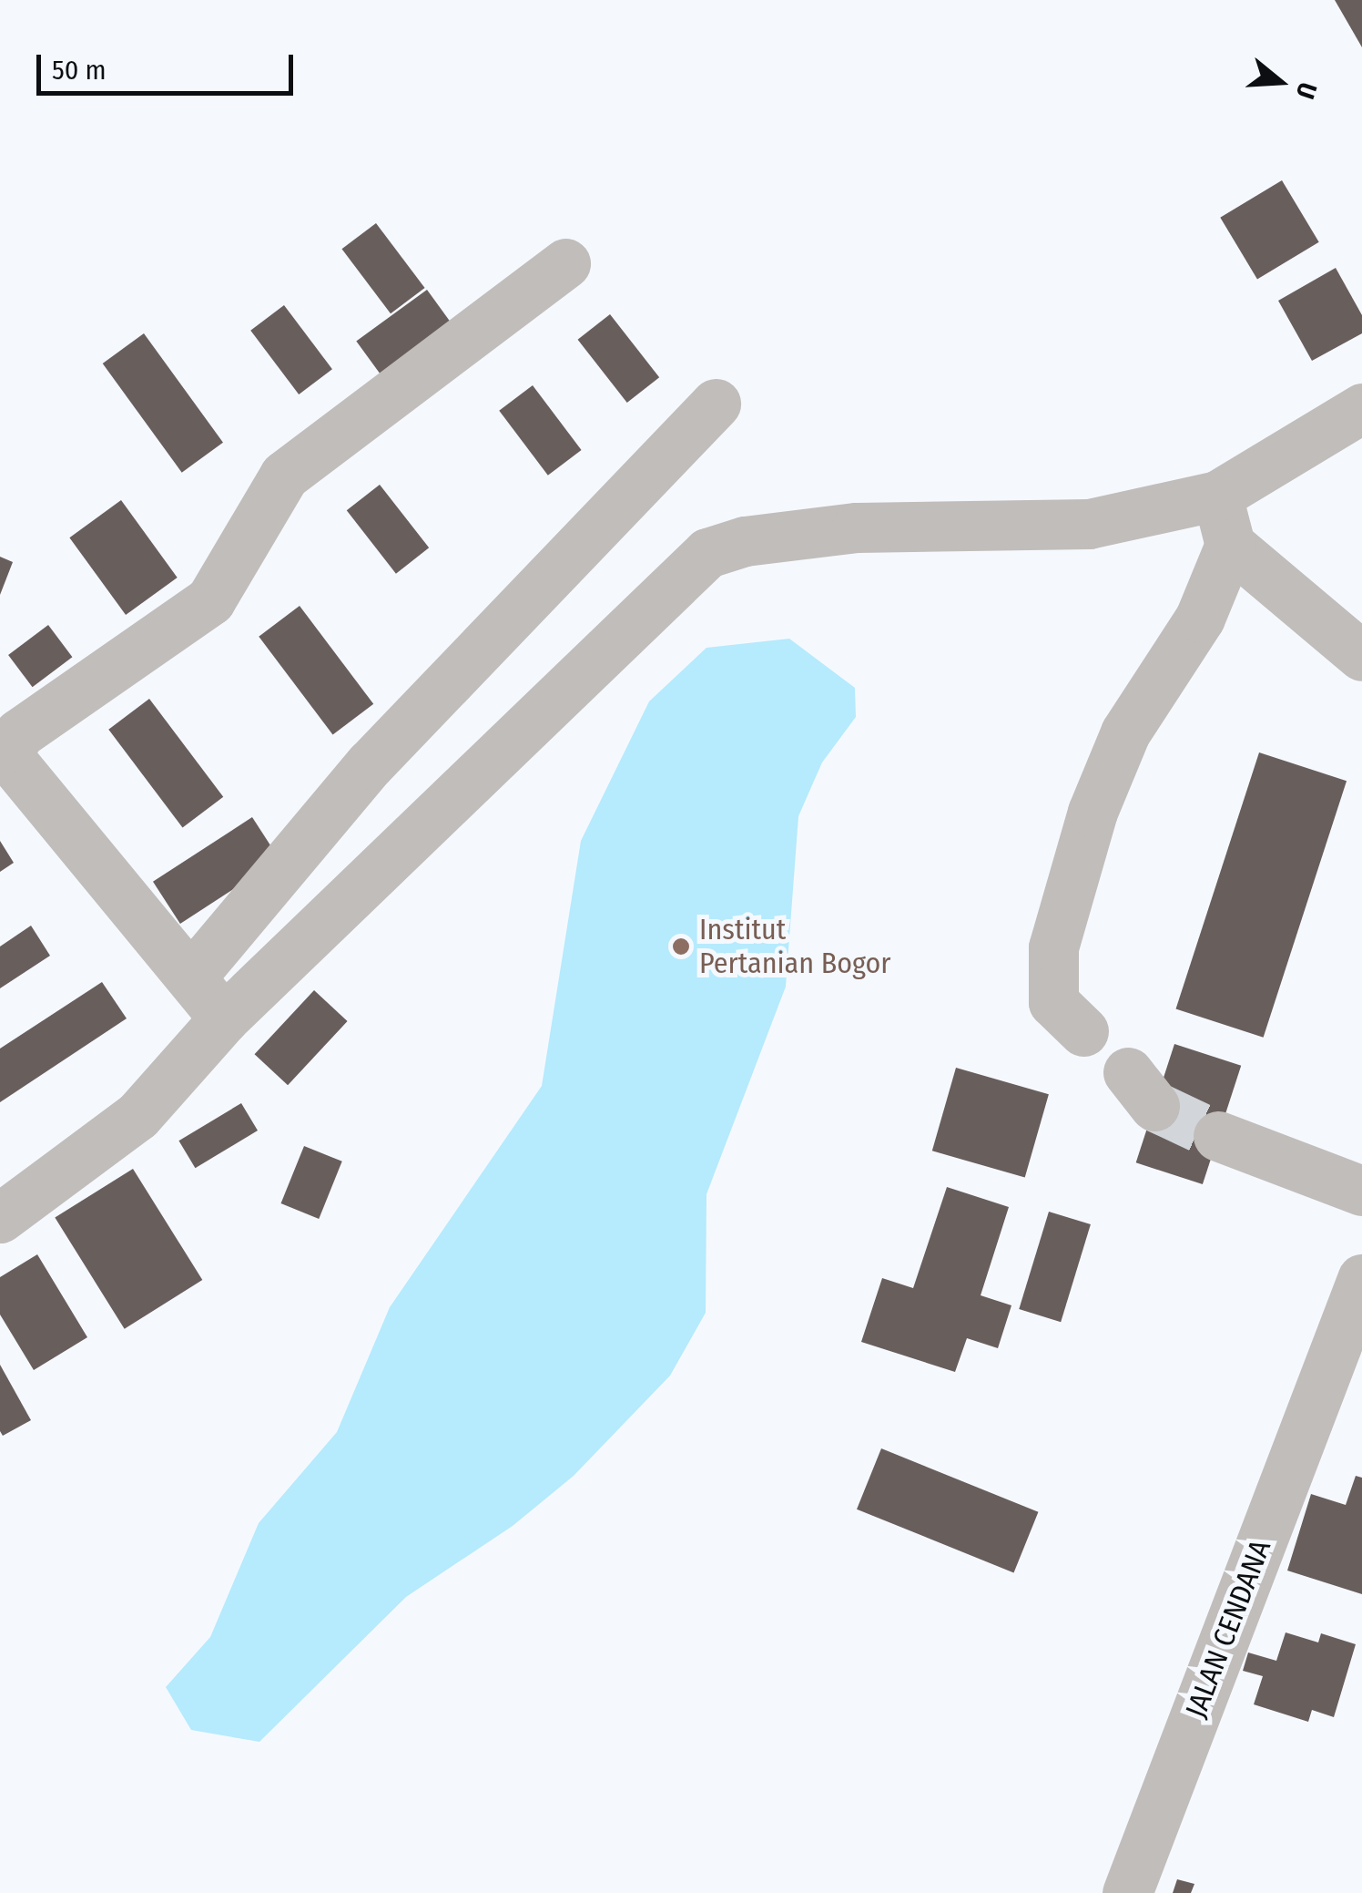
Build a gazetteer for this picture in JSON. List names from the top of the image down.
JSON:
{
  "streets": {
    "lane": ["JALAN CENDANA"]
  },
  "places": ["Institut Pertanian Bogor"],
  "scale_bar": "50 m",
  "north": "right"
}
